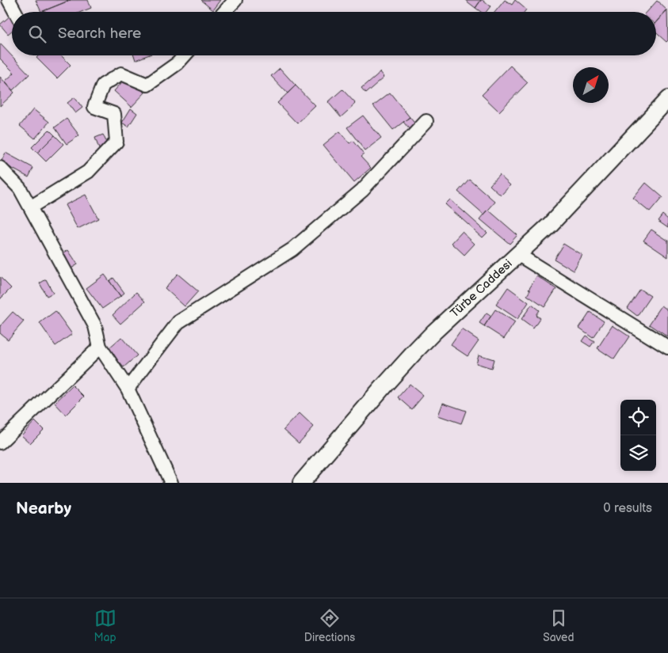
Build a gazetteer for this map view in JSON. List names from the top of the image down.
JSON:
{
  "streets": {
    "street": ["Türbe Caddesi"]
  },
  "north": "top right",
  "page": {
    "search": "Search here",
    "heading": ["Nearby", "0 results"],
    "nav": ["Map", "Directions", "Saved"]
  }
}
